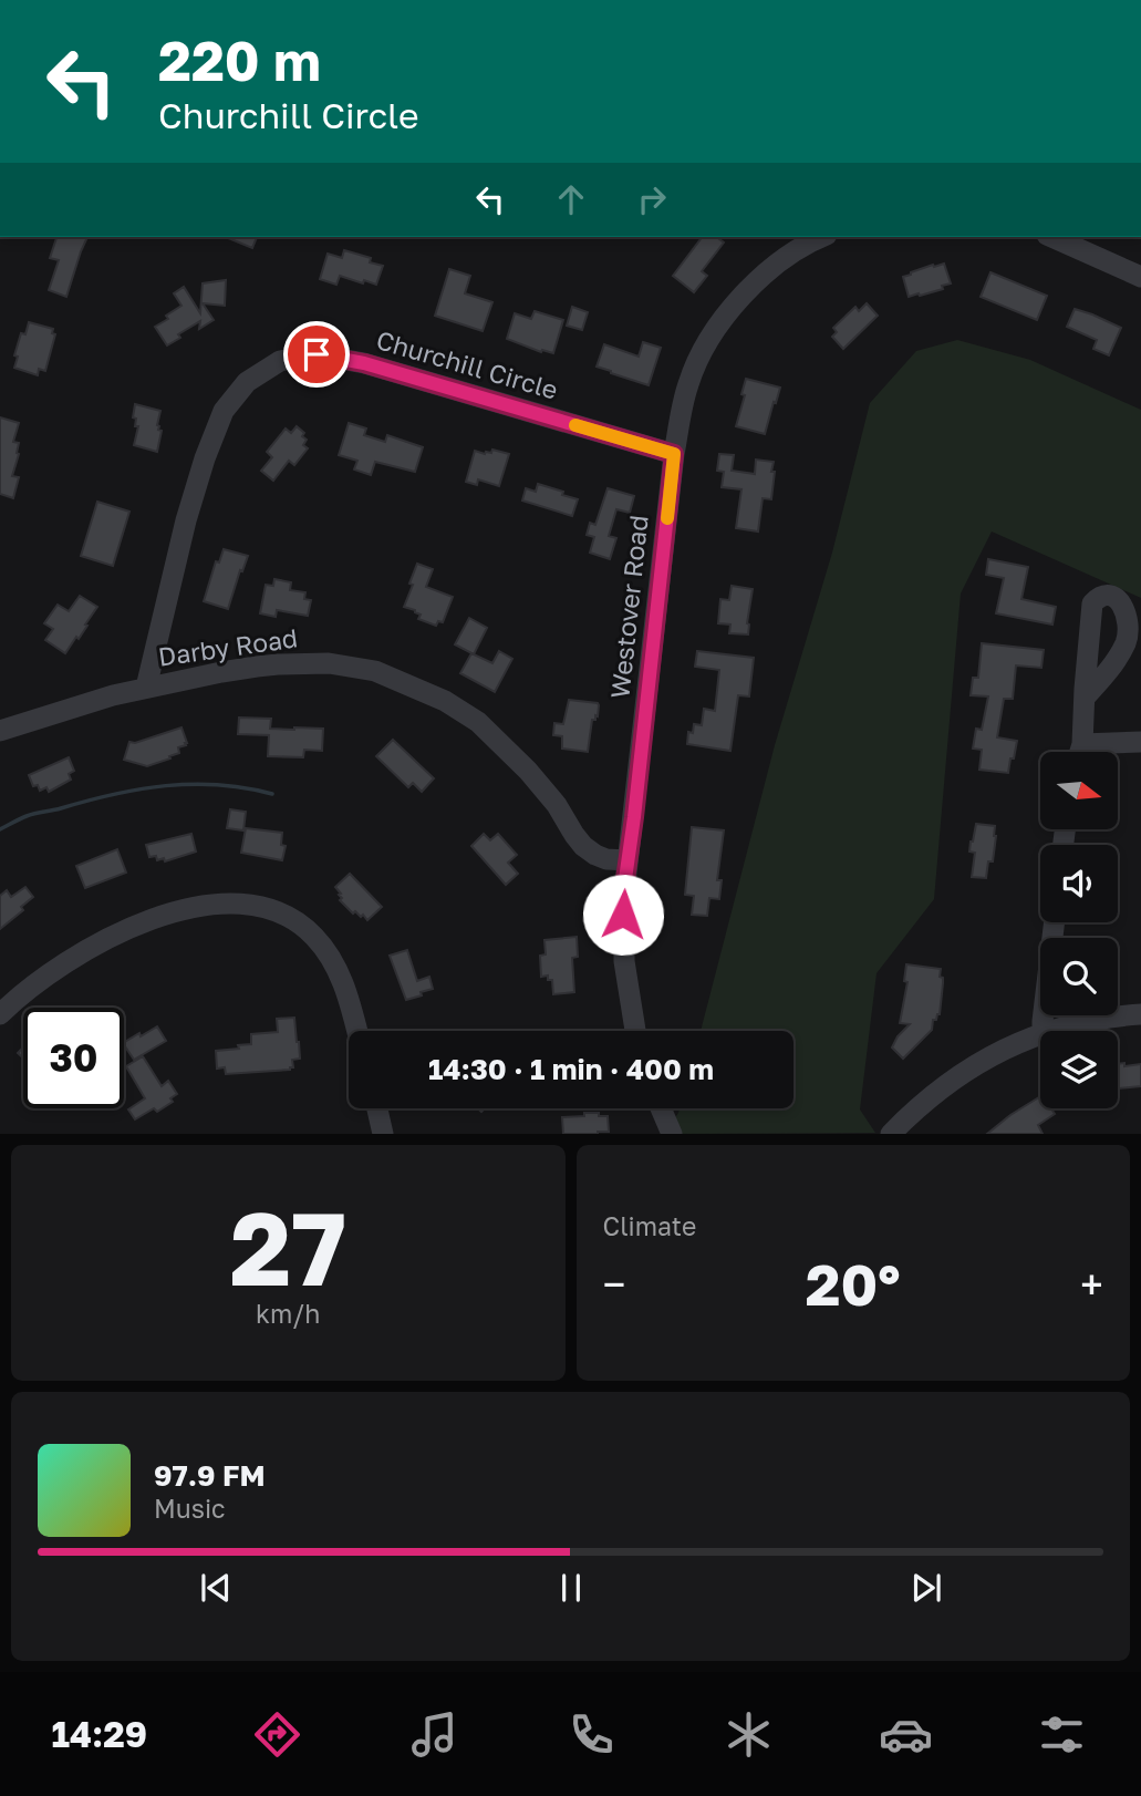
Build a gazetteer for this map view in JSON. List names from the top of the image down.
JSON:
{
  "streets": {
    "street": ["Churchill Circle", "Westover Road", "Darby Road"]
  },
  "crossings": [
    ["Churchill Circle", "Westover Road"],
    ["Churchill Circle", "Darby Road"],
    ["Westover Road", "Darby Road"]
  ],
  "north": "right",
  "page": {
    "turn": ["220 m", "Churchill Circle"],
    "limit": "30",
    "trip": "14:30 · 1 min · 400 m",
    "tile": [
      ["27", "km/h"],
      "Climate"
    ],
    "heat": ["−", "20°", "+"],
    "song": ["97.9 FM", "Music"],
    "tabs": "14:29"
  }
}
